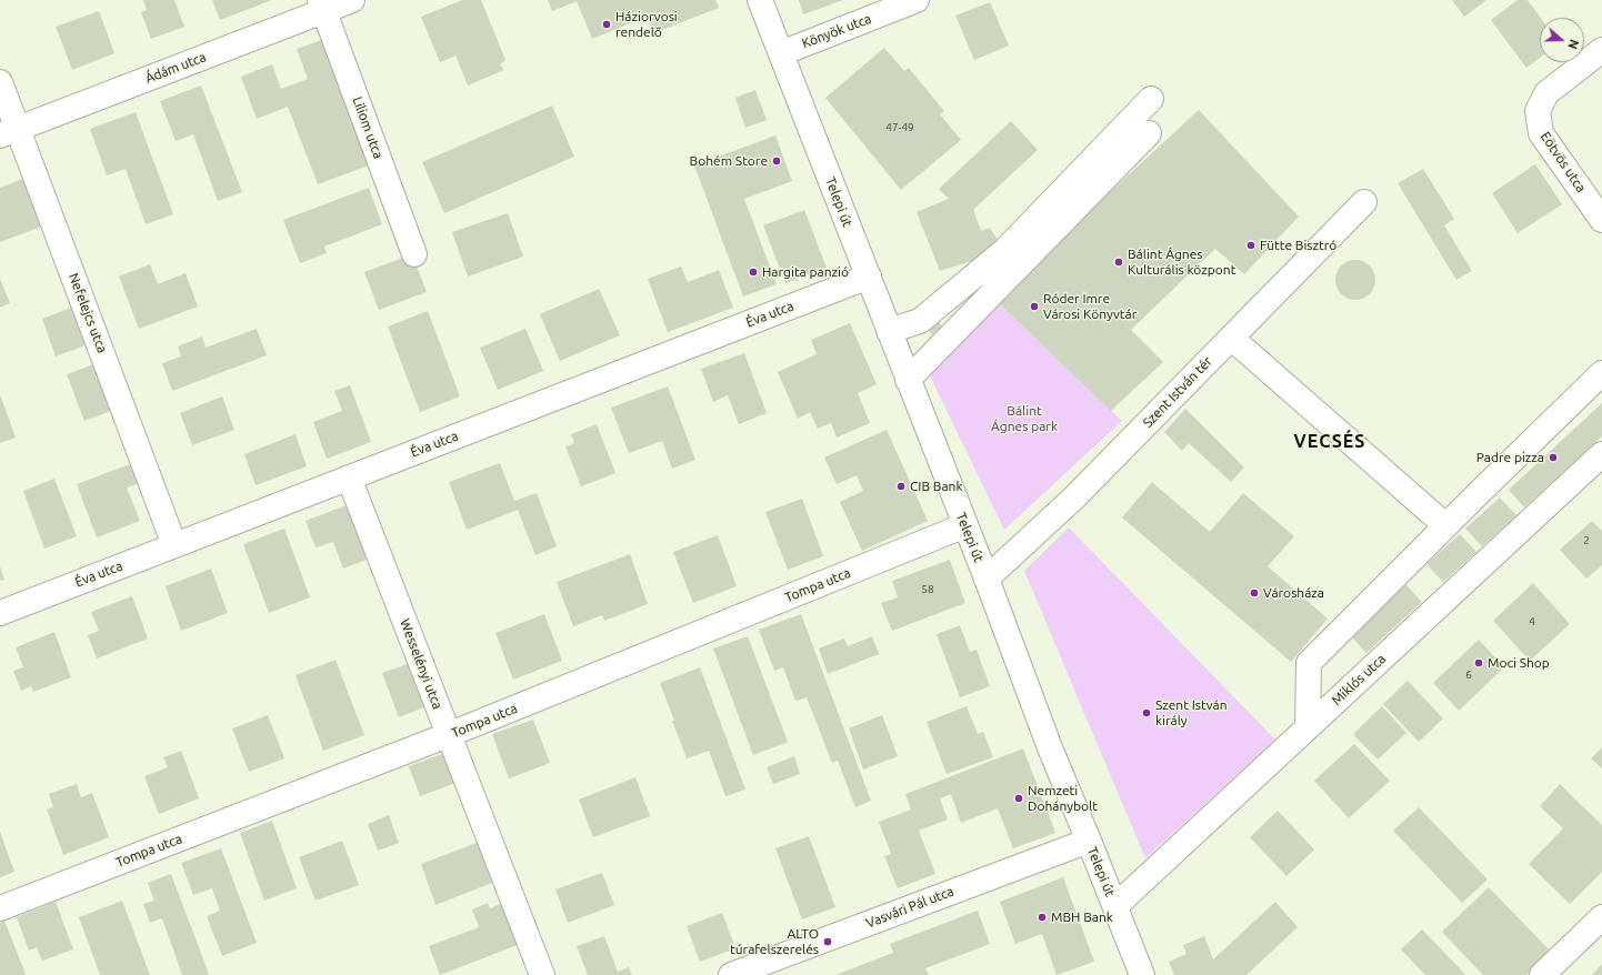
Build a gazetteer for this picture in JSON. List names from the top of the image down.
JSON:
{
  "streets": {
    "street": [
      "Könyök utca",
      "Ádám utca",
      "Liliom utca",
      "Eötvös utca",
      "Telepi út",
      "Nefelejcs utca",
      "Éva utca",
      "Szent István tér",
      "Tompa utca",
      "Wesselényi utca",
      "Miklós utca",
      "Vasvári Pál utca"
    ]
  },
  "crossings": [
    ["Könyök utca", "Telepi út"],
    ["Ádám utca", "Liliom utca"],
    ["Ádám utca", "Nefelejcs utca"],
    ["Telepi út", "Éva utca"],
    ["Telepi út", "Szent István tér"],
    ["Telepi út", "Tompa utca"],
    ["Telepi út", "Miklós utca"],
    ["Telepi út", "Vasvári Pál utca"],
    ["Nefelejcs utca", "Éva utca"],
    ["Éva utca", "Wesselényi utca"],
    ["Tompa utca", "Wesselényi utca"]
  ],
  "districts": ["VECSÉS"],
  "parks": ["Bálint Ágnes park"],
  "places": [
    "Háziorvosi rendelő",
    "Bohém Store",
    "Fütte Bisztró",
    "Bálint Ágnes Kulturális központ",
    "Hargita panzió",
    "Róder Imre Városi Könyvtár",
    "Padre pizza",
    "CIB Bank",
    "Városháza",
    "Moci Shop",
    "Szent István király",
    "Nemzeti Dohánybolt",
    "MBH Bank",
    "ALTO túrafelszerelés"
  ],
  "house_numbers": [
    "47-49",
    "2",
    "58",
    "4",
    "6"
  ],
  "north": "right"
}
